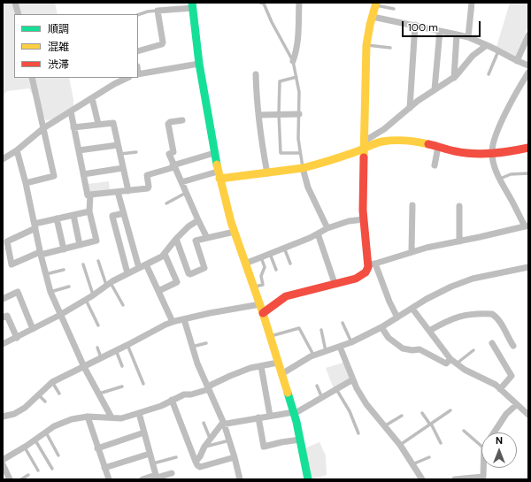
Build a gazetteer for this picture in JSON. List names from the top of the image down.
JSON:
{
  "legend": ["順調", "混雑", "渋滞"],
  "scale_bar": "100 m",
  "north": "top"
}
